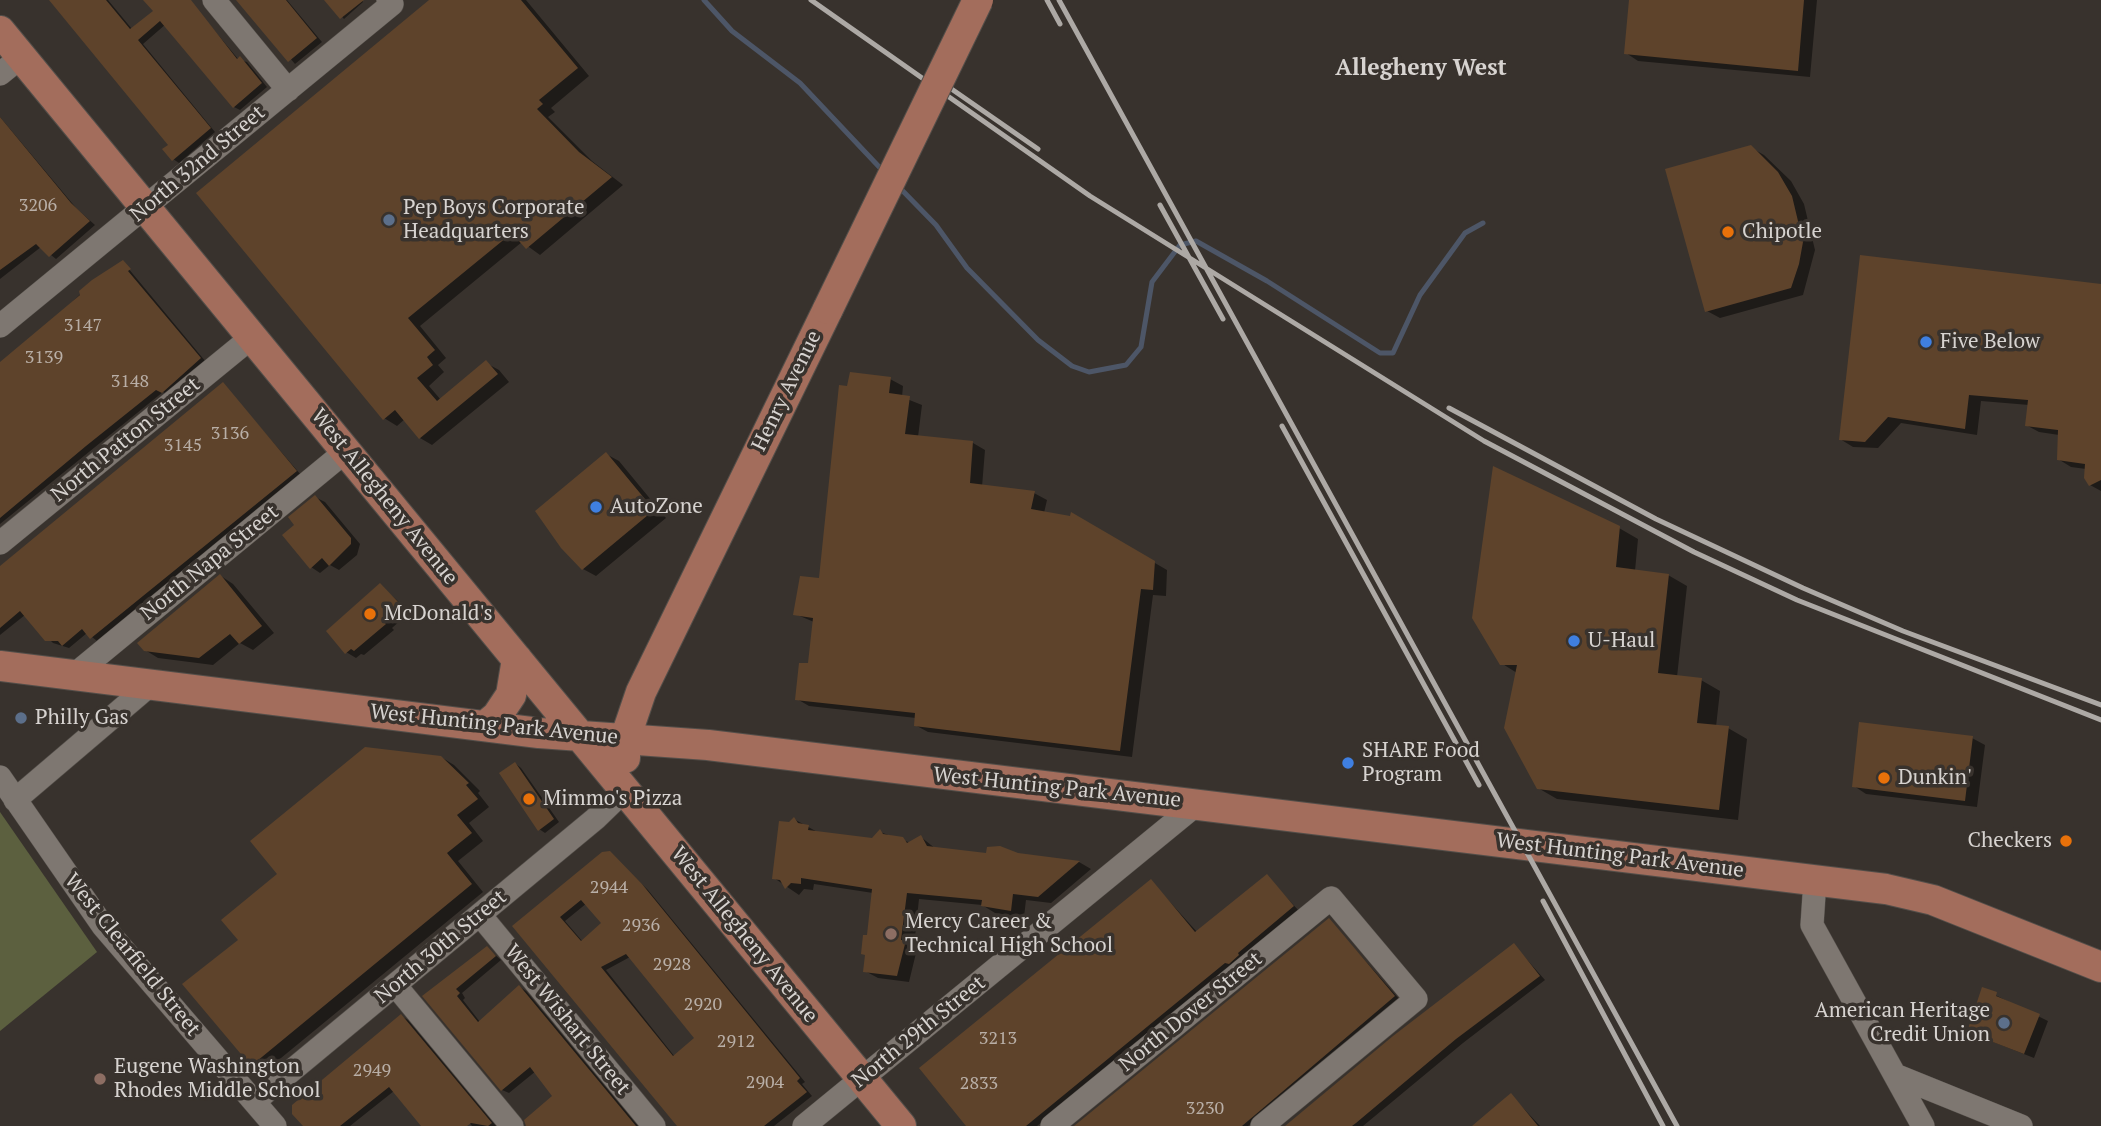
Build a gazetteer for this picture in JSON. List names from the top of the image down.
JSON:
{
  "streets": {
    "main road": ["Henry Avenue", "West Allegheny Avenue", "West Hunting Park Avenue"],
    "street": [
      "North 32nd Street",
      "North Patton Street",
      "North Napa Street",
      "North 30th Street",
      "West Clearfield Street",
      "North Dover Street",
      "West Wishart Street",
      "North 29th Street"
    ]
  },
  "crossings": [
    ["North 32nd Street", "West Allegheny Avenue"],
    ["Henry Avenue", "West Allegheny Avenue"],
    ["Henry Avenue", "West Hunting Park Avenue"],
    ["Henry Avenue", "North 30th Street"],
    ["North Patton Street", "West Allegheny Avenue"],
    ["West Allegheny Avenue", "North Napa Street"],
    ["West Allegheny Avenue", "West Hunting Park Avenue"],
    ["West Allegheny Avenue", "North 30th Street"],
    ["West Allegheny Avenue", "North 29th Street"],
    ["North Napa Street", "West Hunting Park Avenue"],
    ["West Hunting Park Avenue", "North 29th Street"],
    ["North 30th Street", "West Clearfield Street"],
    ["North 30th Street", "West Wishart Street"]
  ],
  "districts": ["Allegheny West"],
  "places": [
    "Pep Boys Corporate Headquarters",
    "Chipotle",
    "Five Below",
    "AutoZone",
    "McDonald's",
    "U-Haul",
    "Philly Gas",
    "SHARE Food Program",
    "Dunkin'",
    "Mimmo's Pizza",
    "Checkers",
    "Mercy Career & Technical High School",
    "American Heritage Credit Union",
    "Eugene Washington Rhodes Middle School"
  ],
  "house_numbers": [
    "3206",
    "3147",
    "3139",
    "3148",
    "3136",
    "3145",
    "2944",
    "2936",
    "2928",
    "2920",
    "3213",
    "2912",
    "2949",
    "2904",
    "2833",
    "3230"
  ]
}
